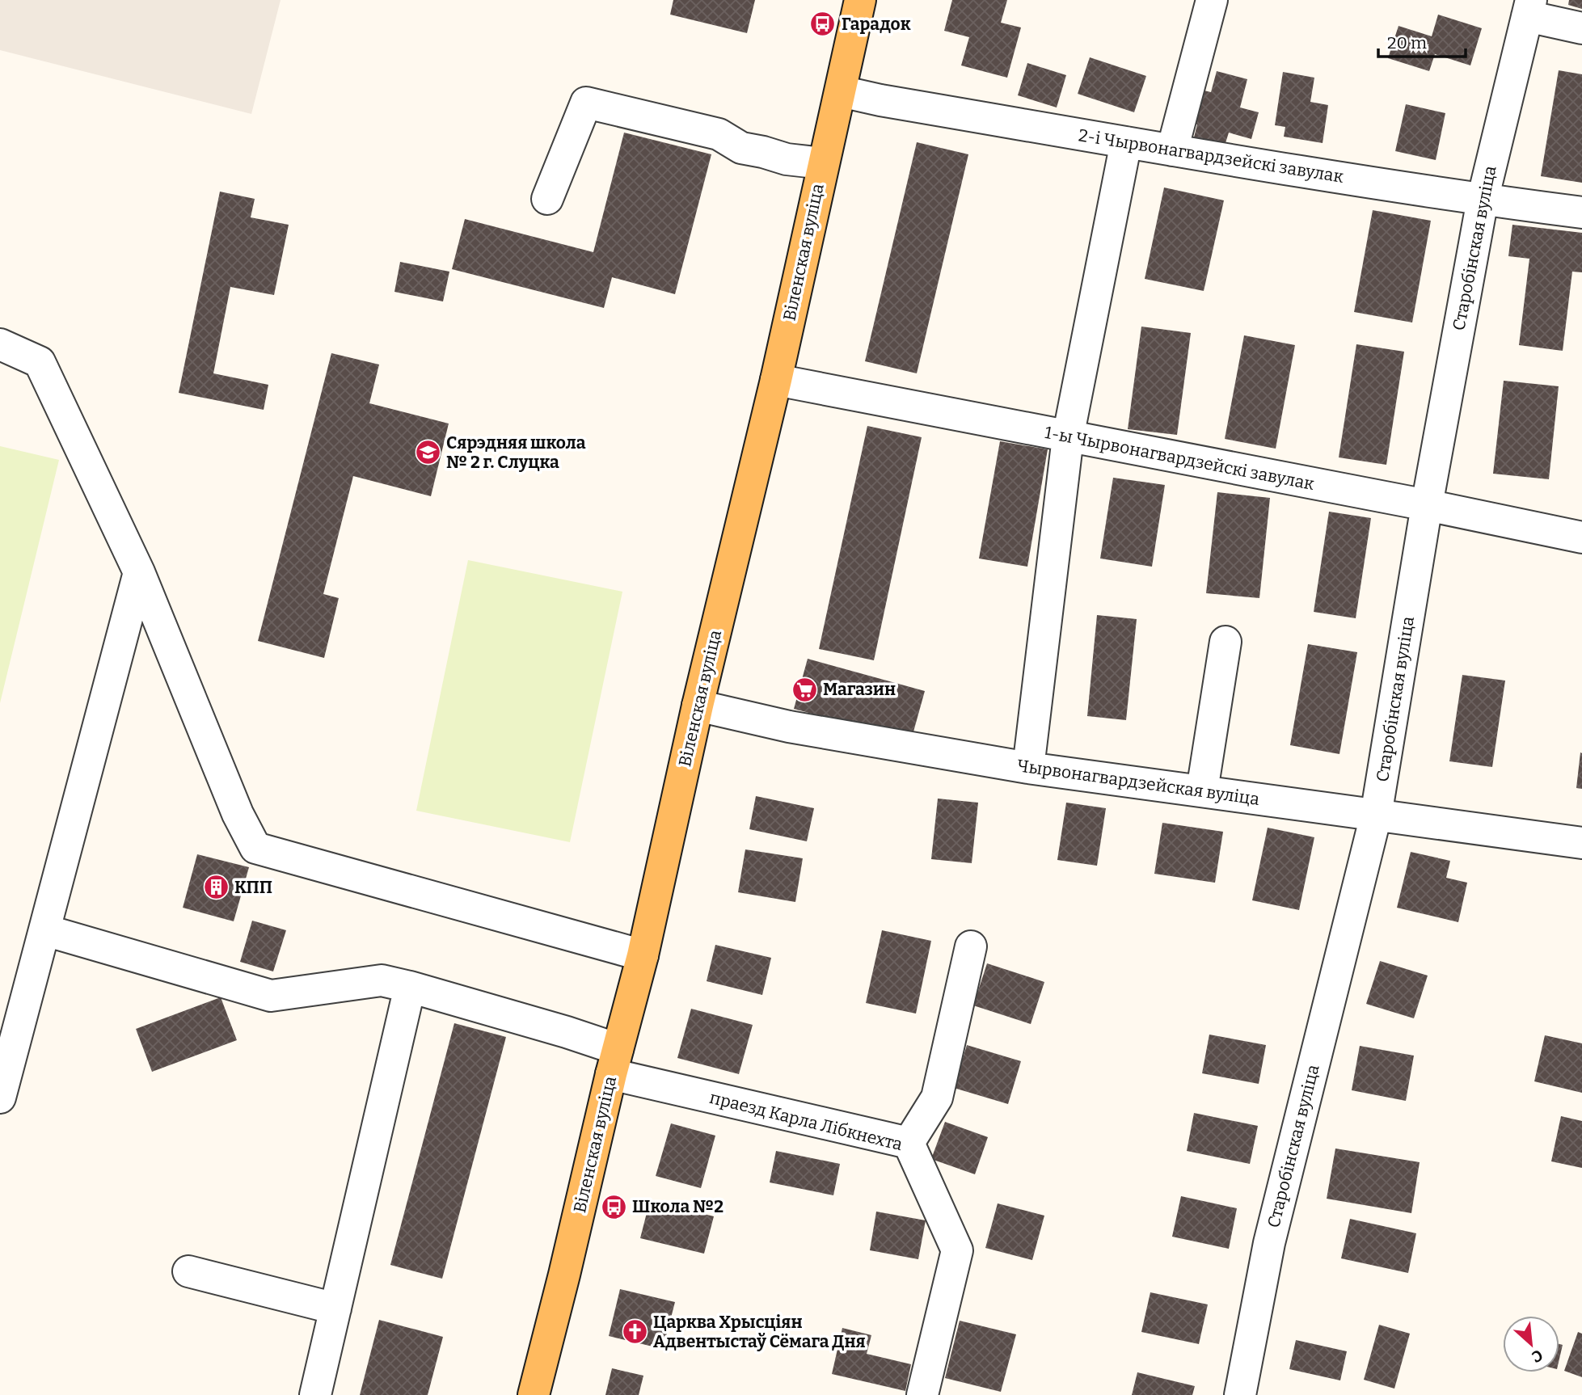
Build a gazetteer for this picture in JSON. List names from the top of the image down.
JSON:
{
  "streets": {
    "main road": ["Віленская вуліца"],
    "street": [
      "2-і Чырвонагвардзейскі завулак",
      "Старобінская вуліца",
      "1-ы Чырвонагвардзейскі завулак",
      "Чырвонагвардзейская вуліца",
      "праезд Карла Лібкнехта"
    ]
  },
  "crossings": [
    ["2-і Чырвонагвардзейскі завулак", "Старобінская вуліца"],
    ["2-і Чырвонагвардзейскі завулак", "Віленская вуліца"],
    ["Старобінская вуліца", "1-ы Чырвонагвардзейскі завулак"],
    ["Старобінская вуліца", "Чырвонагвардзейская вуліца"],
    ["Віленская вуліца", "1-ы Чырвонагвардзейскі завулак"],
    ["Віленская вуліца", "Чырвонагвардзейская вуліца"],
    ["Віленская вуліца", "праезд Карла Лібкнехта"]
  ],
  "places": {
    "bus stop": ["Гарадок", "Школа №2"],
    "school or university": ["Сярэдняя школа № 2 г. Слуцка"],
    "supermarket": ["Магазин"],
    "building": ["КПП"],
    "church": ["Царква Хрысціян Адвентыстаў Сёмага Дня"]
  },
  "scale_bar": "20 m",
  "north": "bottom right"
}
